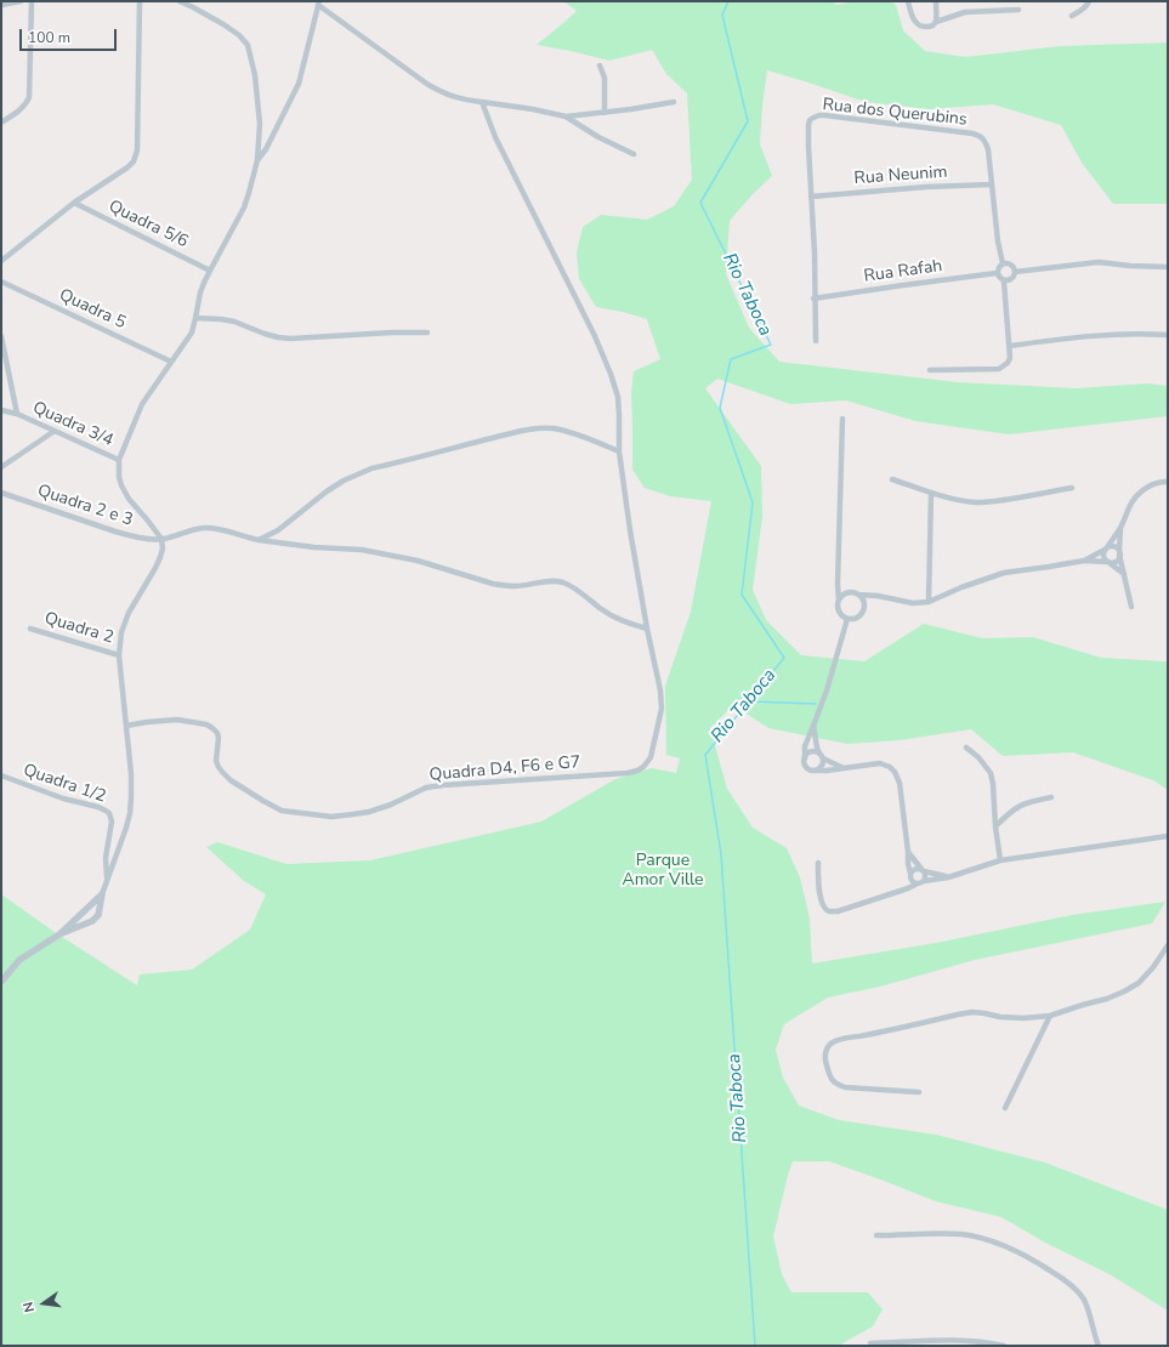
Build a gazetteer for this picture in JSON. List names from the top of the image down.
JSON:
{
  "streets": {
    "street": [
      "Rua dos Querubins",
      "Rua Neunim",
      "Quadra 5/6",
      "Rua Rafah",
      "Quadra 5",
      "Quadra 3/4",
      "Quadra 2 e 3",
      "Quadra 2",
      "Quadra D4, F6 e G7",
      "Quadra 1/2"
    ]
  },
  "crossings": [
    ["Rua dos Querubins", "Rua Neunim"],
    ["Rua dos Querubins", "Rua Rafah"]
  ],
  "water": ["Rio Taboca"],
  "parks": ["Parque Amor Ville"],
  "scale_bar": "100 m",
  "north": "left"
}
